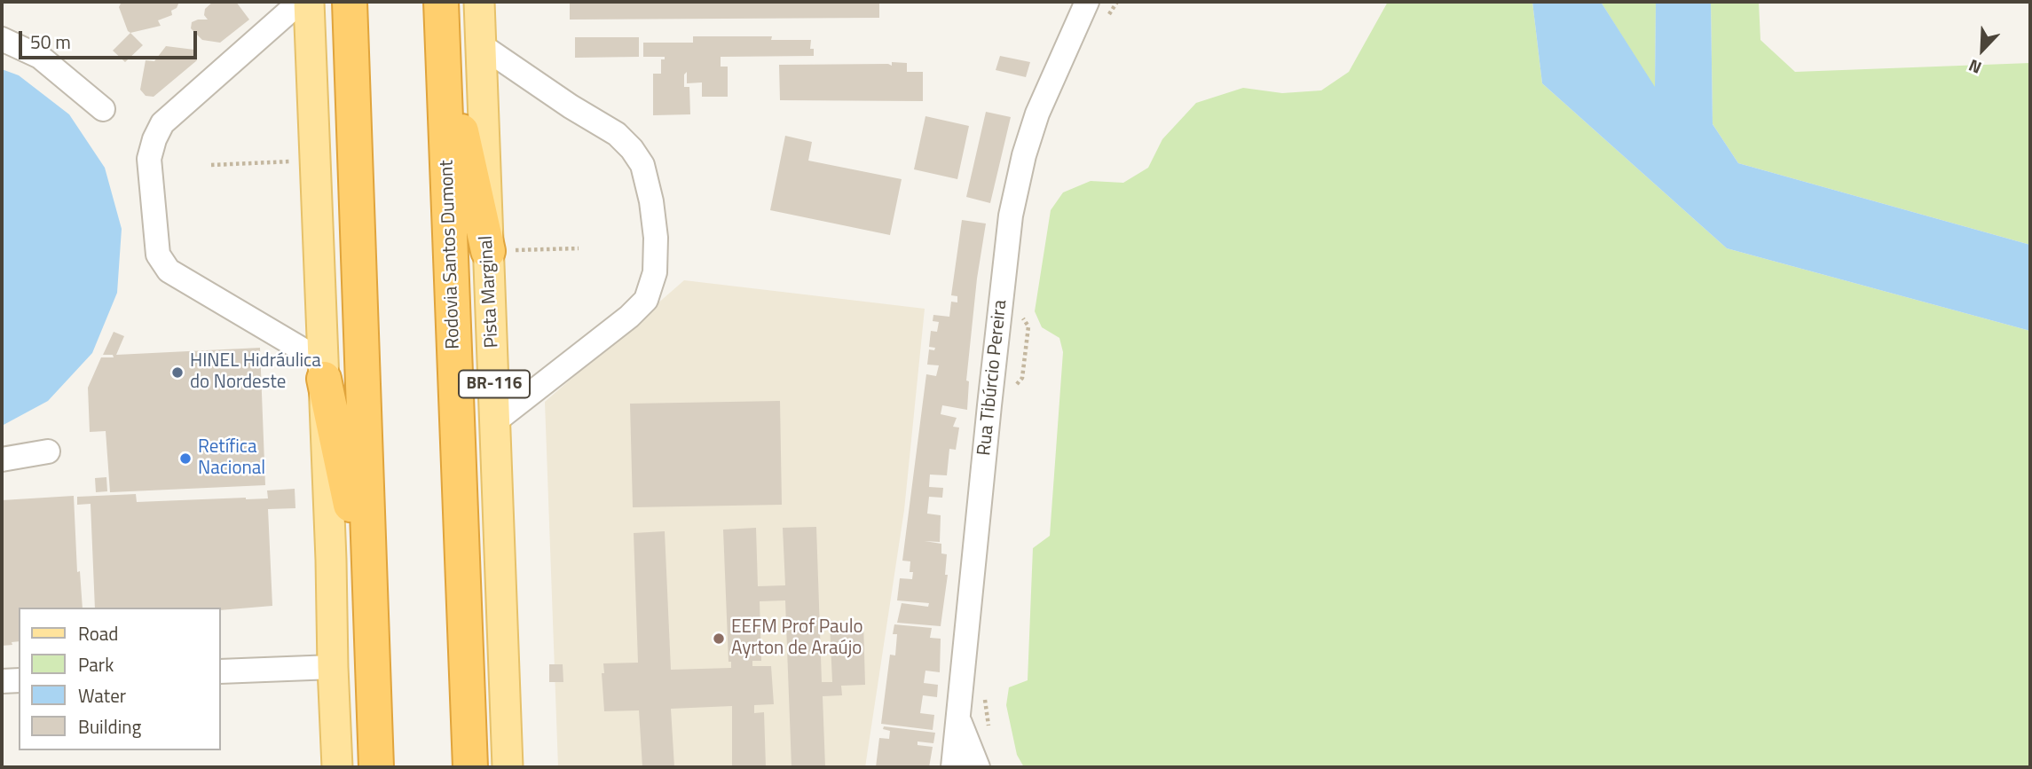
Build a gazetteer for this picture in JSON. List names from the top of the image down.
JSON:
{
  "streets": {
    "highway": ["Rodovia Santos Dumont", "BR-116"],
    "main road": ["Pista Marginal"],
    "street": ["Rua Tibúrcio Pereira"]
  },
  "places": ["HINEL Hidráulica do Nordeste", "Retífica Nacional", "EEFM Prof Paulo Ayrton de Araújo"],
  "legend": [
    "Road",
    "Park",
    "Water",
    "Building"
  ],
  "scale_bar": "50 m",
  "north": "bottom left"
}
